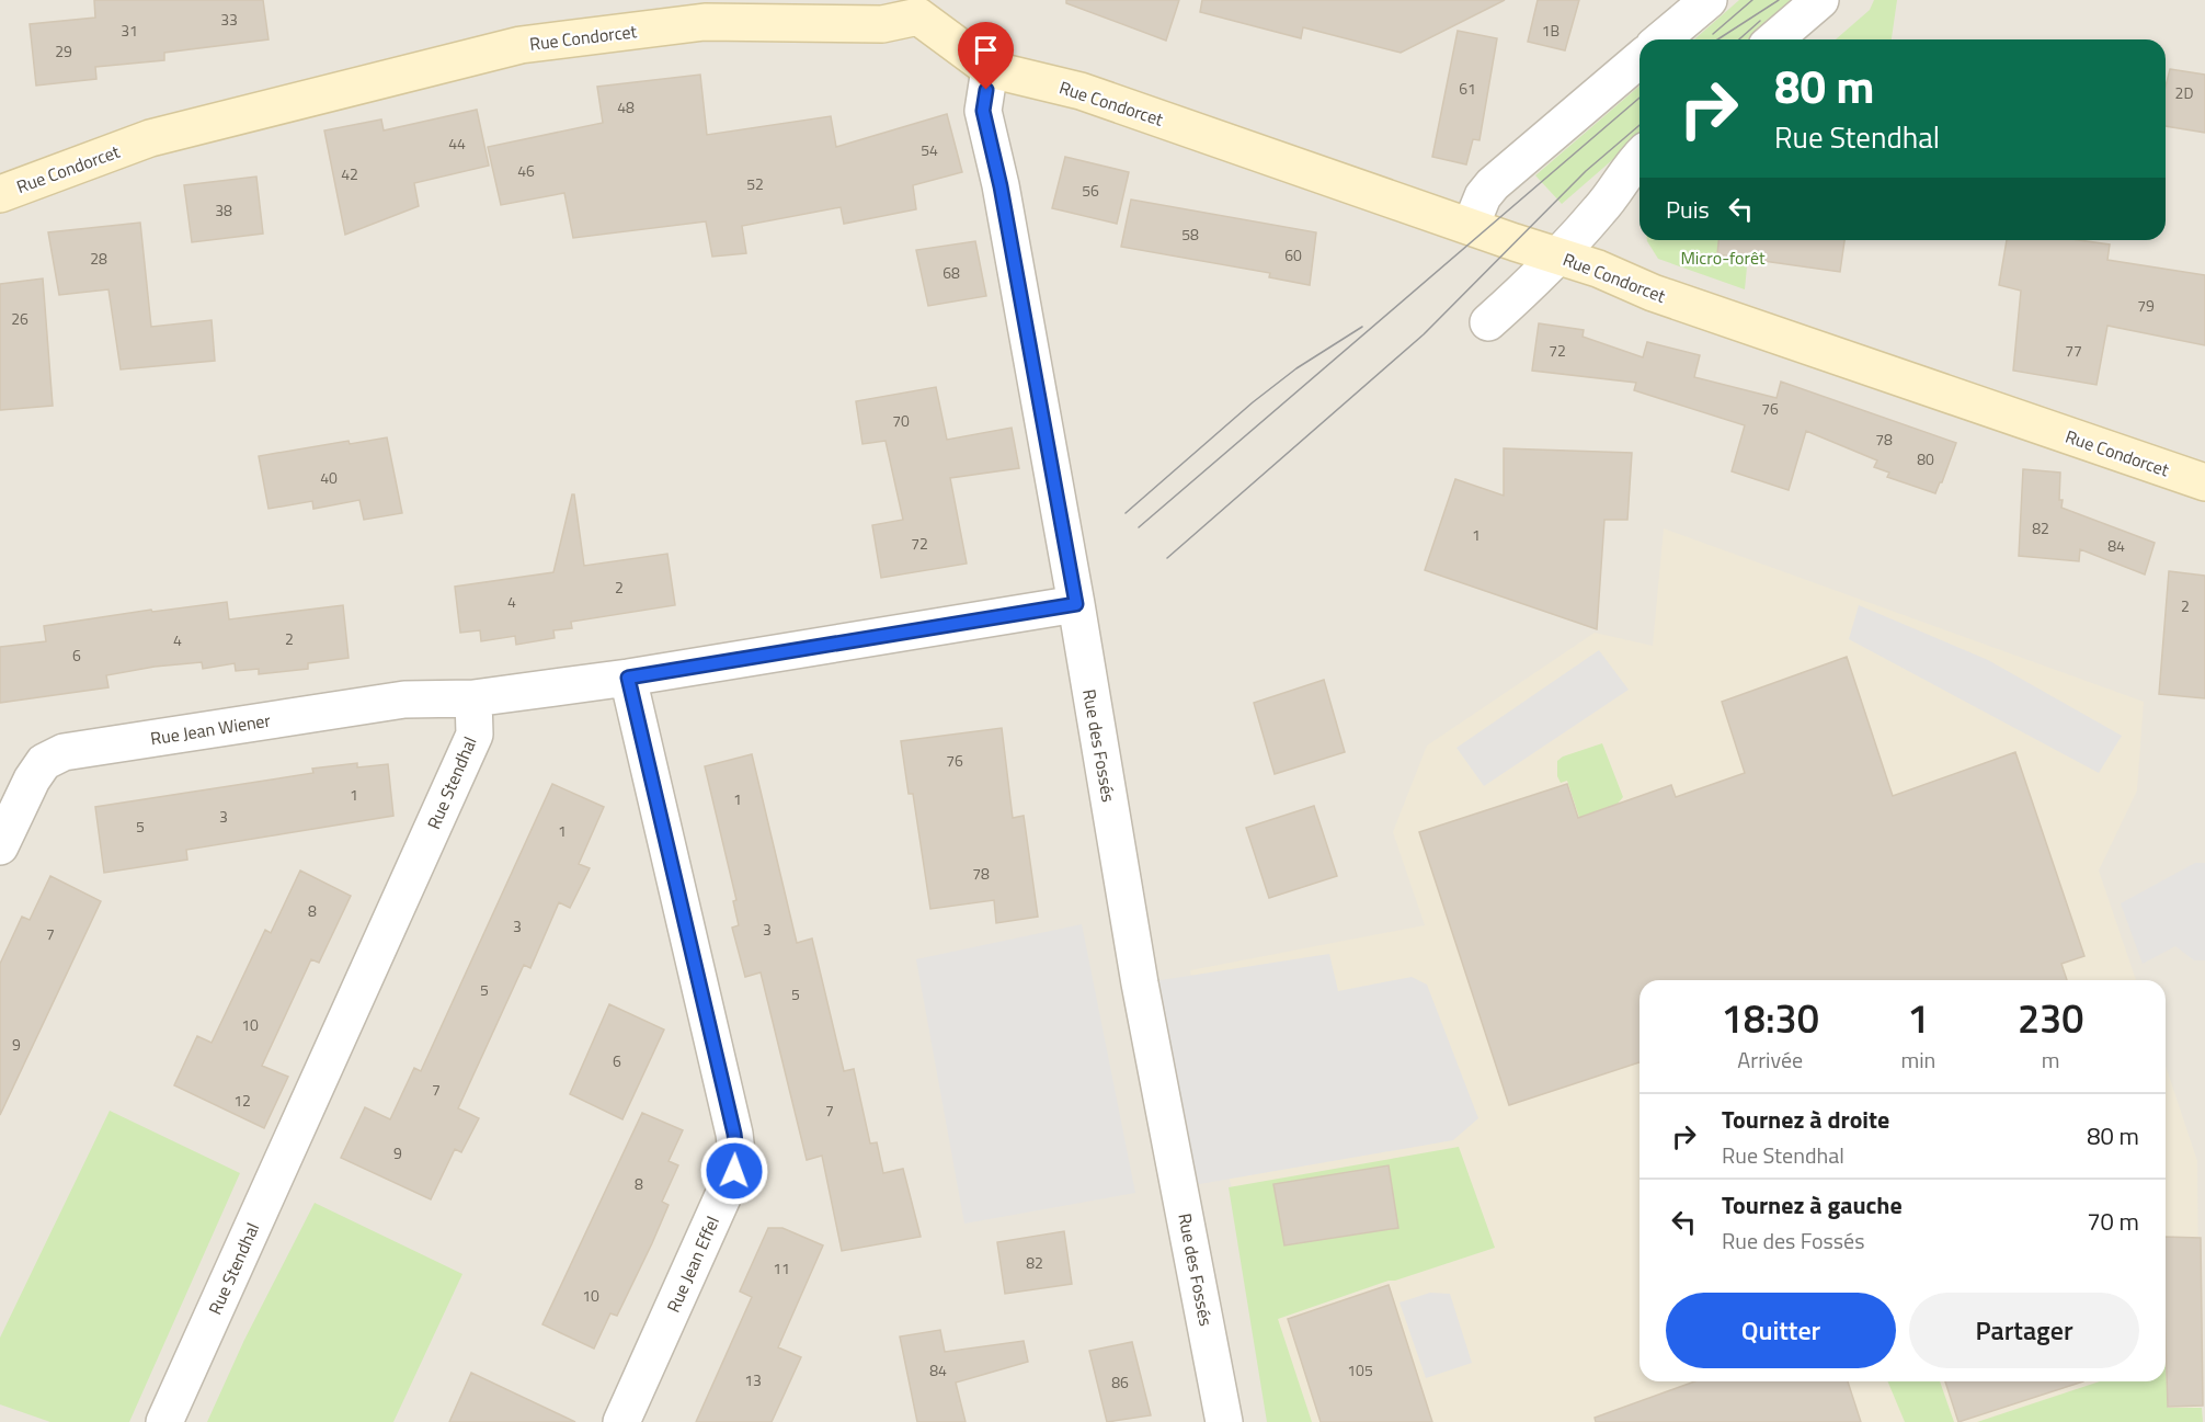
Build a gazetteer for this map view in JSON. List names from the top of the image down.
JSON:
{
  "streets": {
    "street": [
      "Rue Condorcet",
      "Rue Jean Wiener",
      "Rue des Fossés",
      "Rue Stendhal",
      "Rue Jean Effel"
    ]
  },
  "crossings": [
    ["Rue Condorcet", "Rue des Fossés"],
    ["Rue Jean Wiener", "Rue Stendhal"]
  ],
  "parks": ["Micro-forêt"],
  "house_numbers": [
    "33",
    "31",
    "1B",
    "29",
    "61",
    "2D",
    "48",
    "44",
    "54",
    "46",
    "42",
    "52",
    "56",
    "38",
    "58",
    "60",
    "28",
    "68",
    "79",
    "26",
    "72",
    "77",
    "76",
    "70",
    "78",
    "80",
    "40",
    "82",
    "1",
    "72",
    "84",
    "2",
    "4",
    "2",
    "2",
    "4",
    "6",
    "76",
    "1",
    "1",
    "3",
    "5",
    "1",
    "78",
    "8",
    "3",
    "3",
    "7",
    "5",
    "5",
    "10",
    "9",
    "6",
    "7",
    "12",
    "7",
    "9",
    "8",
    "82",
    "11",
    "10",
    "84",
    "105",
    "13",
    "86"
  ],
  "page": {
    "turn": ["80 m", "Rue Stendhal"],
    "then": "Puis",
    "eta": [
      "18:30",
      "Arrivée",
      "1",
      "min",
      "230",
      "m"
    ],
    "list": [
      {
        "name": "Tournez à droite",
        "note": "Rue Stendhal",
        "value": "80 m"
      },
      {
        "name": "Tournez à gauche",
        "note": "Rue des Fossés",
        "value": "70 m"
      }
    ],
    "buttons": ["Quitter", "Partager"]
  }
}
